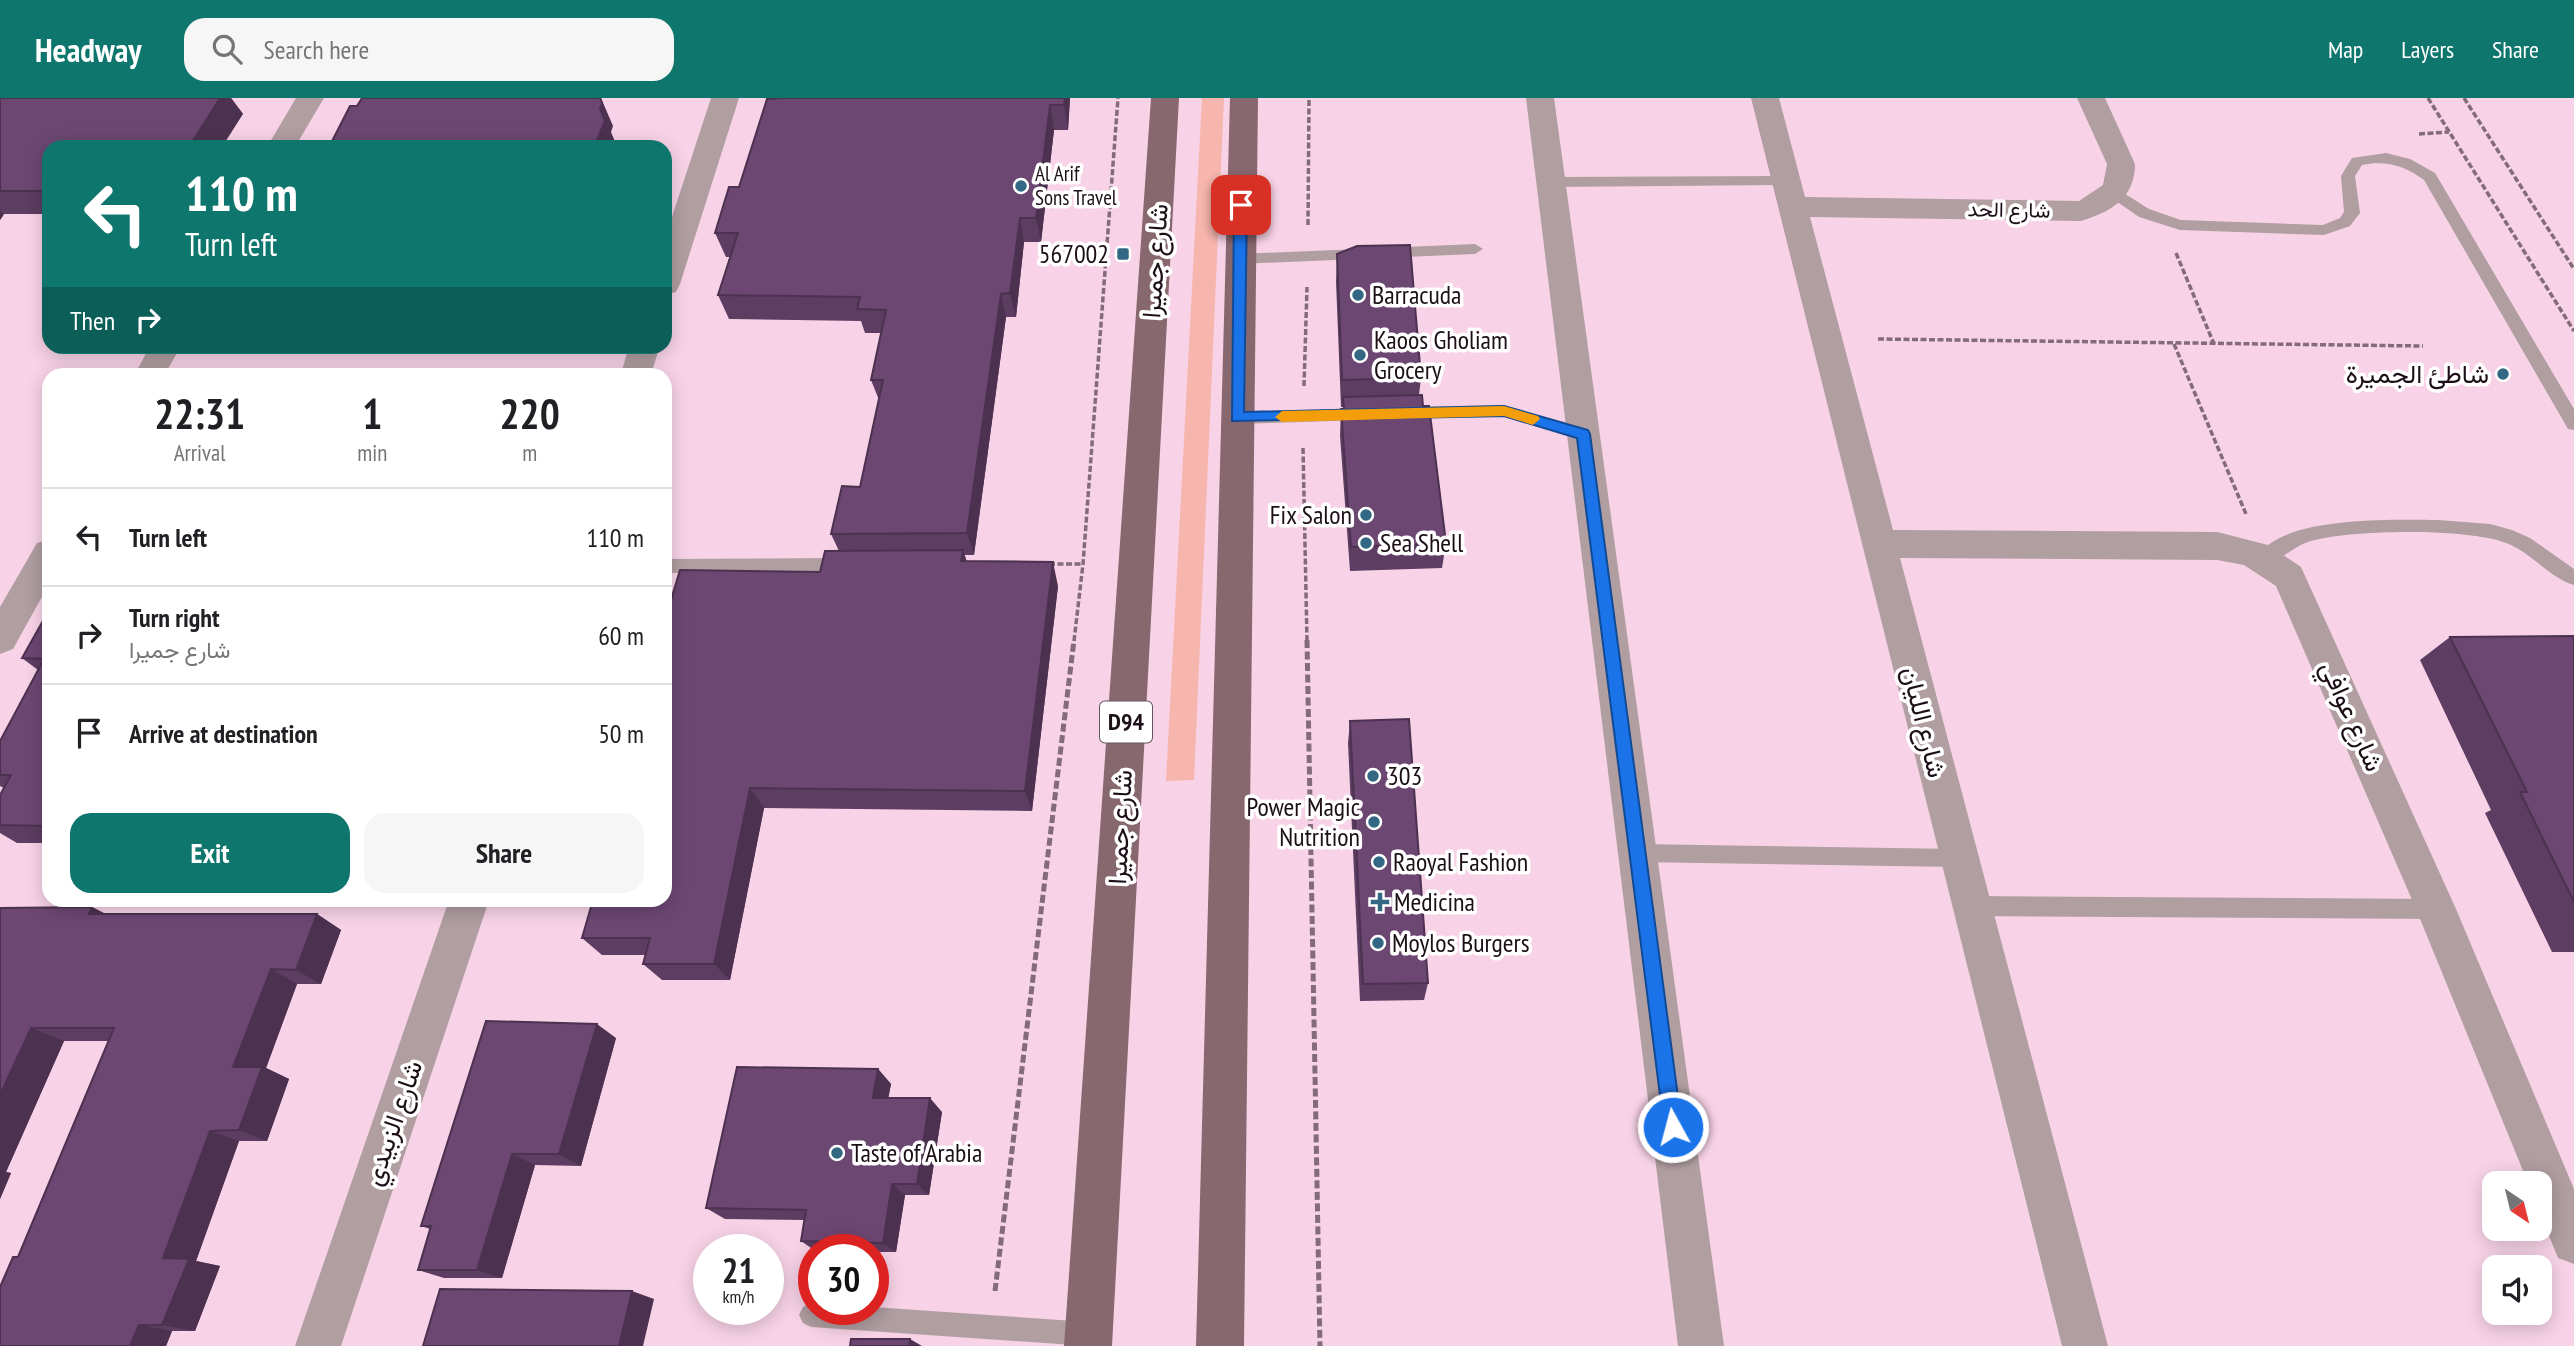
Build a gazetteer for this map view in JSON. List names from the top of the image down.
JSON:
{
  "streets": {
    "main road": ["شارع جميرا", "D94"],
    "street": [
      "شارع الحد",
      "شارع عوافي",
      "شارع الليان",
      "شارع الزبيدي"
    ]
  },
  "crossings": [
    ["شارع الحد", "شارع الليان"],
    ["شارع عوافي", "شارع الليان"]
  ],
  "places": {
    "other": [
      "Al Arif Sons Travel",
      "Barracuda",
      "Kaoos Gholiam Grocery",
      "شاطئ الجميرة",
      "Fix Salon",
      "Sea Shell",
      "303",
      "Power Magic Nutrition",
      "Raoyal Fashion",
      "Moylos Burgers",
      "Taste of Arabia"
    ],
    "transit": ["567002"],
    "health": ["Medicina"]
  },
  "north": "bottom right",
  "page": {
    "header": "Headway",
    "search": "Search here",
    "nav": ["Map", "Layers", "Share"],
    "turn": ["110 m", "Turn left"],
    "then": "Then",
    "eta": [
      "22:31",
      "Arrival",
      "1",
      "min",
      "220",
      "m"
    ],
    "list": [
      {
        "name": "Turn left",
        "value": "110 m"
      },
      {
        "name": "Turn right",
        "note": "شارع جميرا",
        "value": "60 m"
      },
      {
        "name": "Arrive at destination",
        "value": "50 m"
      }
    ],
    "buttons": ["Exit", "Share"],
    "speed": "21 km/h",
    "limit": "30"
  }
}
